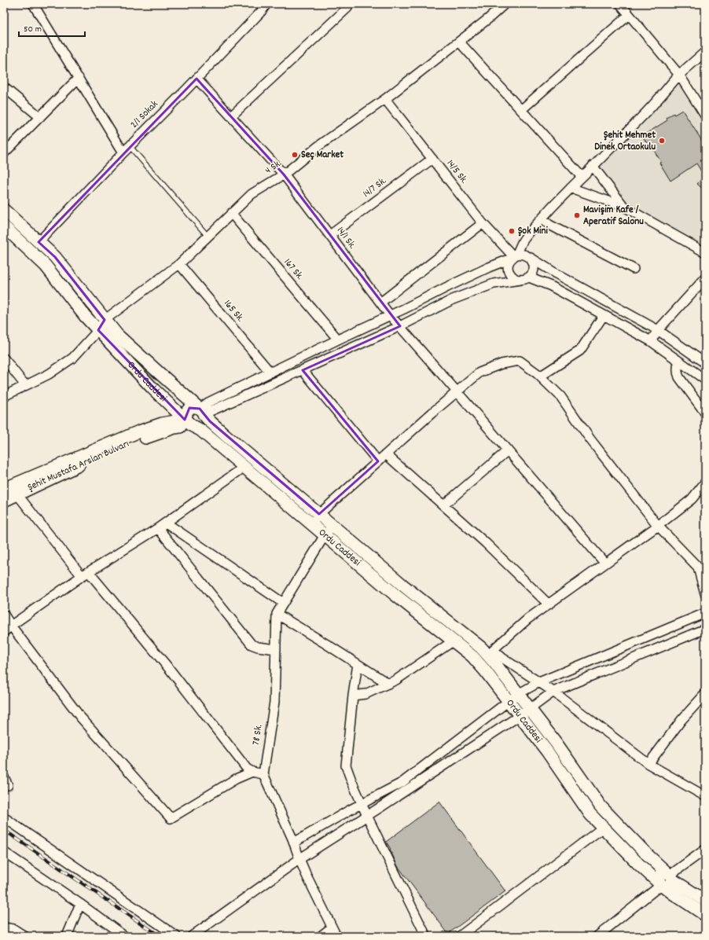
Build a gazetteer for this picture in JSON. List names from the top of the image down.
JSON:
{
  "streets": {
    "main road": ["Ordu Caddesi", "Şehit Mustafa Arslan Bulvarı"],
    "street": [
      "2/1 Sokak",
      "4 Sk.",
      "14/5 Sk.",
      "14/7 Sk.",
      "14/1 Sk.",
      "167 Sk.",
      "165 Sk.",
      "78 Sk."
    ]
  },
  "crossings": [
    ["2/1 Sokak", "14/1 Sk."],
    ["2/1 Sokak", "Ordu Caddesi"],
    ["4 Sk.", "14/5 Sk."],
    ["4 Sk.", "14/1 Sk."],
    ["4 Sk.", "167 Sk."],
    ["4 Sk.", "165 Sk."],
    ["4 Sk.", "Ordu Caddesi"],
    ["14/5 Sk.", "14/7 Sk."],
    ["14/7 Sk.", "14/1 Sk."],
    ["Ordu Caddesi", "Şehit Mustafa Arslan Bulvarı"],
    ["Ordu Caddesi", "78 Sk."]
  ],
  "places": [
    "Şehit Mehmet Dinek Ortaokulu",
    "Seç Market",
    "Mavişim Kafe / Aperatif Salonu",
    "Şok Mini"
  ],
  "scale_bar": "50 m"
}
